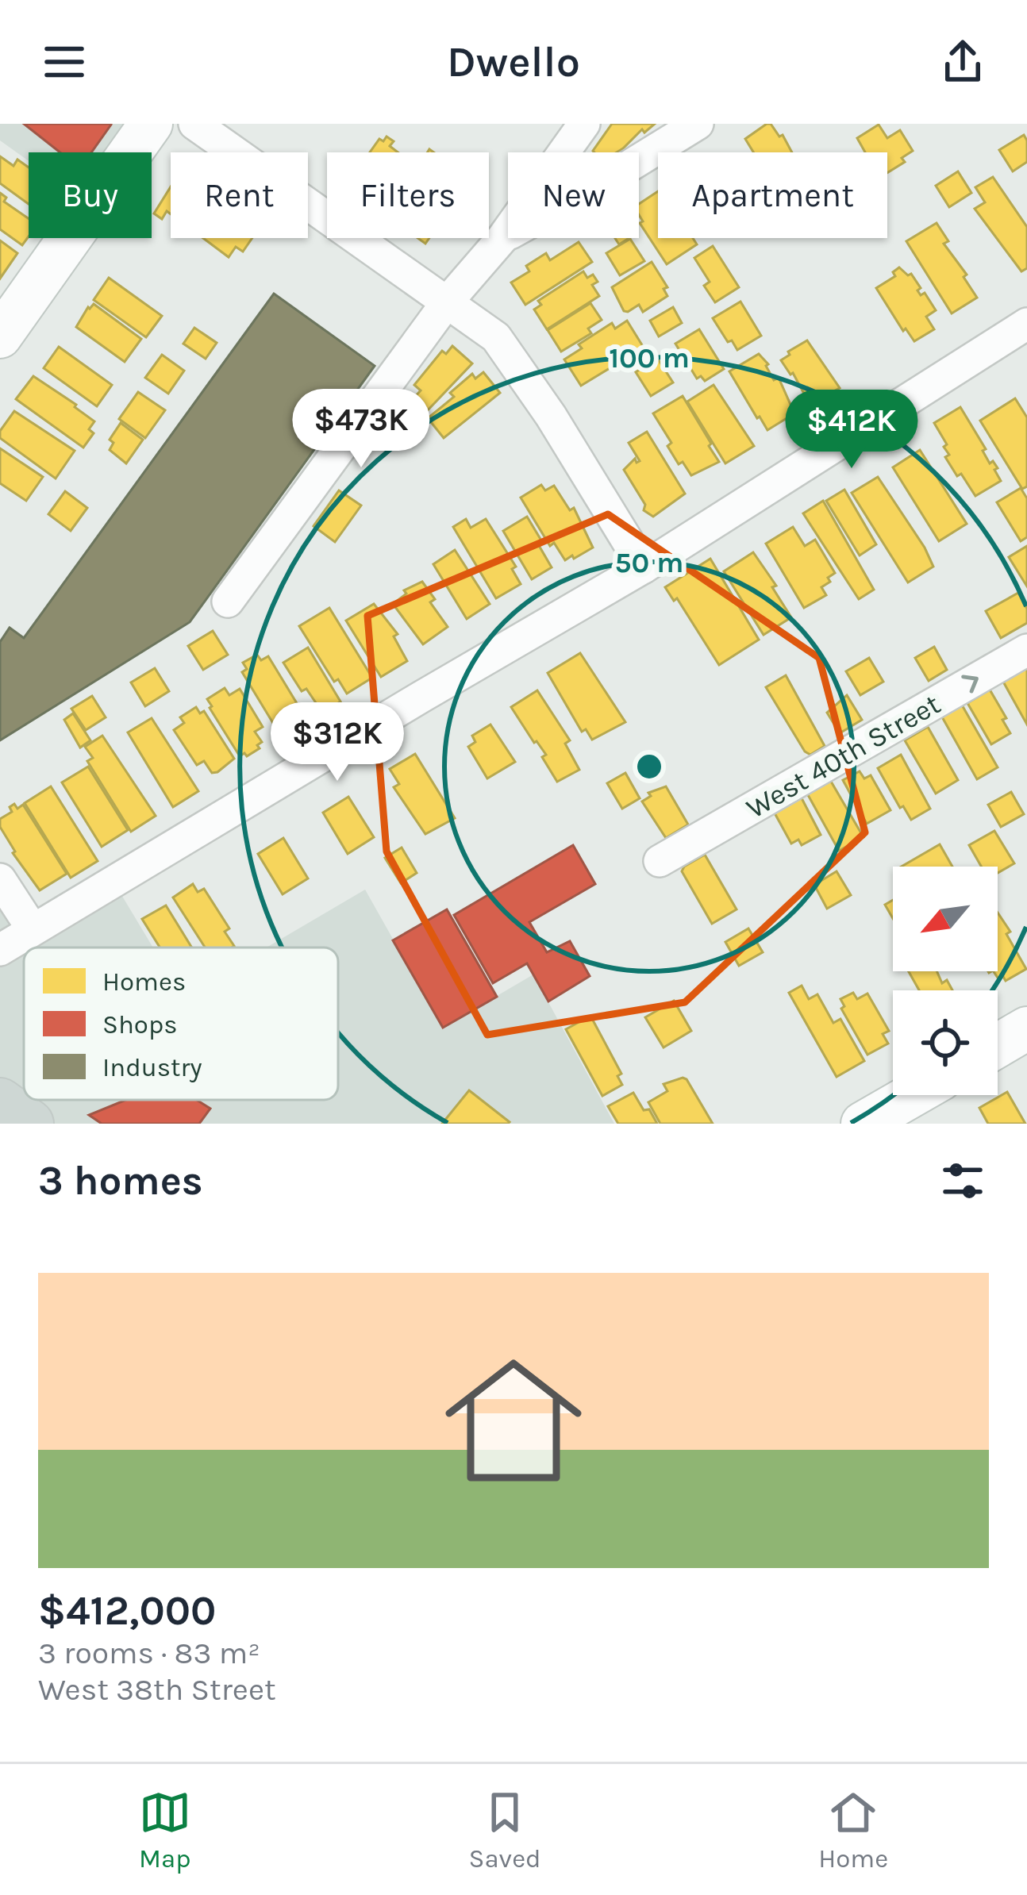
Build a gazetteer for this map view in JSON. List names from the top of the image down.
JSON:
{
  "streets": {
    "street": ["West 40th Street"]
  },
  "legend": ["Homes", "Shops", "Industry"],
  "north": "bottom left",
  "page": {
    "header": "Dwello",
    "chip": [
      "Buy",
      "Rent",
      "Filters",
      "New",
      "Apartment"
    ],
    "price": ["$473K", "$412K", "$312K"],
    "heading": "3 homes",
    "list": [
      {
        "name": "$412,000",
        "note": "3 rooms · 83 m² · West 38th Street"
      }
    ],
    "tabs": ["Map", "Saved", "Home"]
  },
  "rings": ["100 m", "50 m"]
}
